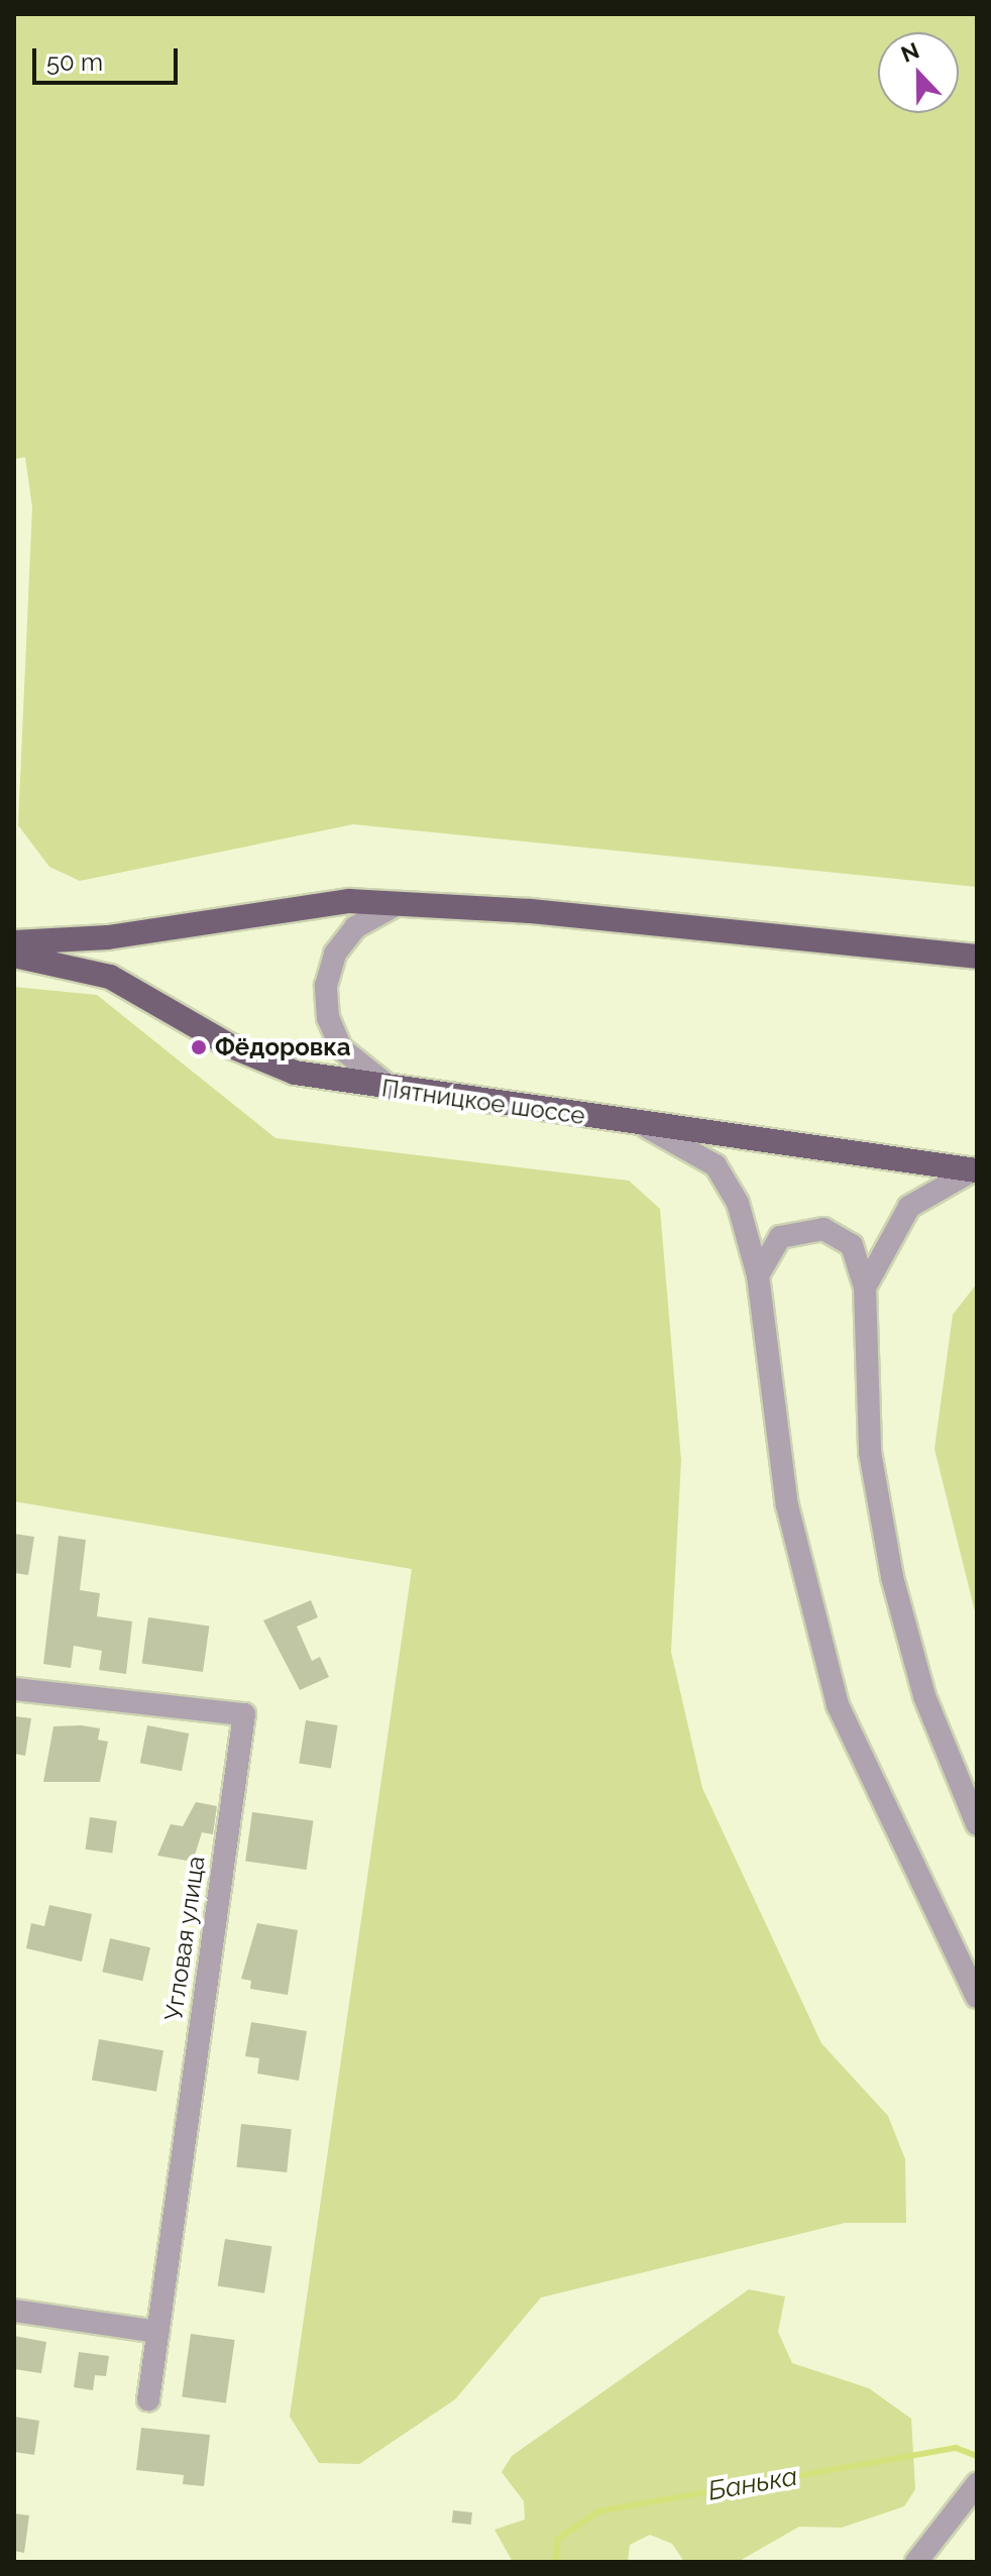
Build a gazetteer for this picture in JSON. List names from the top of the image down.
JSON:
{
  "streets": {
    "main road": ["Пятницкое шоссе"],
    "street": ["Угловая улица"]
  },
  "water": ["Банька"],
  "places": ["Фёдоровка"],
  "scale_bar": "50 m",
  "north": "top"
}
